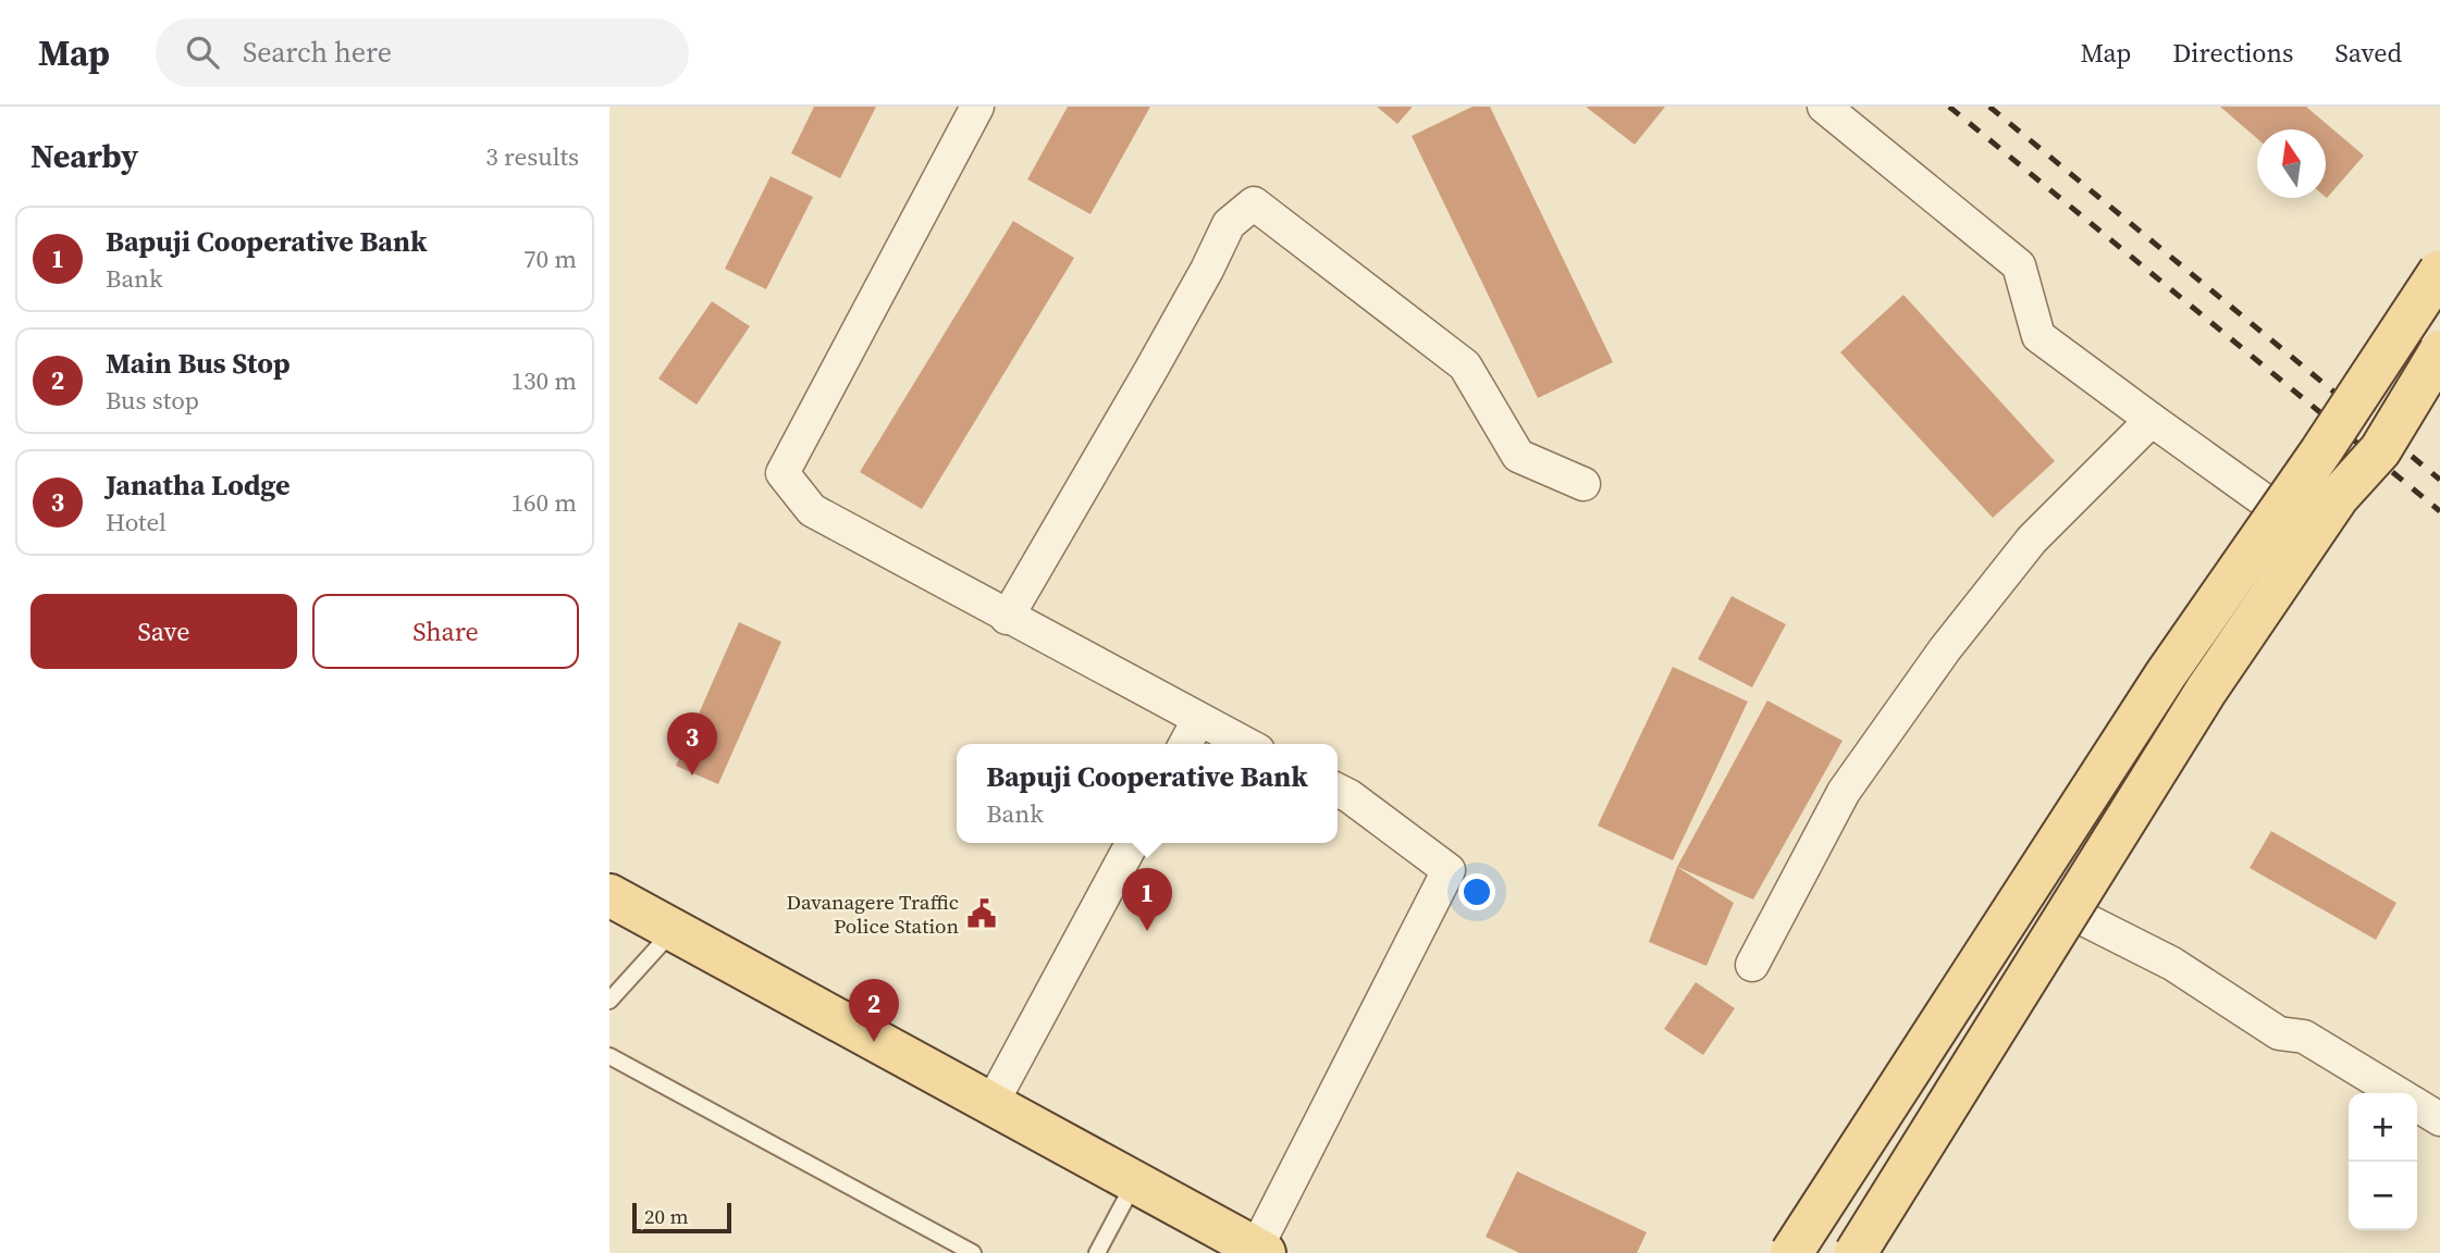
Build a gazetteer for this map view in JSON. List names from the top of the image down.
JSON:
{
  "places": {
    "public building": ["Davanagere Traffic Police Station"]
  },
  "scale_bar": "20 m",
  "north": "top",
  "page": {
    "header": "Map",
    "search": "Search here",
    "nav": ["Map", "Directions", "Saved"],
    "heading": ["Nearby", "3 results"],
    "list": [
      {
        "mark": "1",
        "name": "Bapuji Cooperative Bank",
        "note": "Bank",
        "value": "70 m"
      },
      {
        "mark": "2",
        "name": "Main Bus Stop",
        "note": "Bus stop",
        "value": "130 m"
      },
      {
        "mark": "3",
        "name": "Janatha Lodge",
        "note": "Hotel",
        "value": "160 m"
      }
    ],
    "buttons": ["Save", "Share"],
    "pins": ["3", "1", "2"],
    "popup": ["Bapuji Cooperative Bank", "Bank"],
    "map_buttons": ["+", "−"],
    "scale": "20 m"
  }
}
